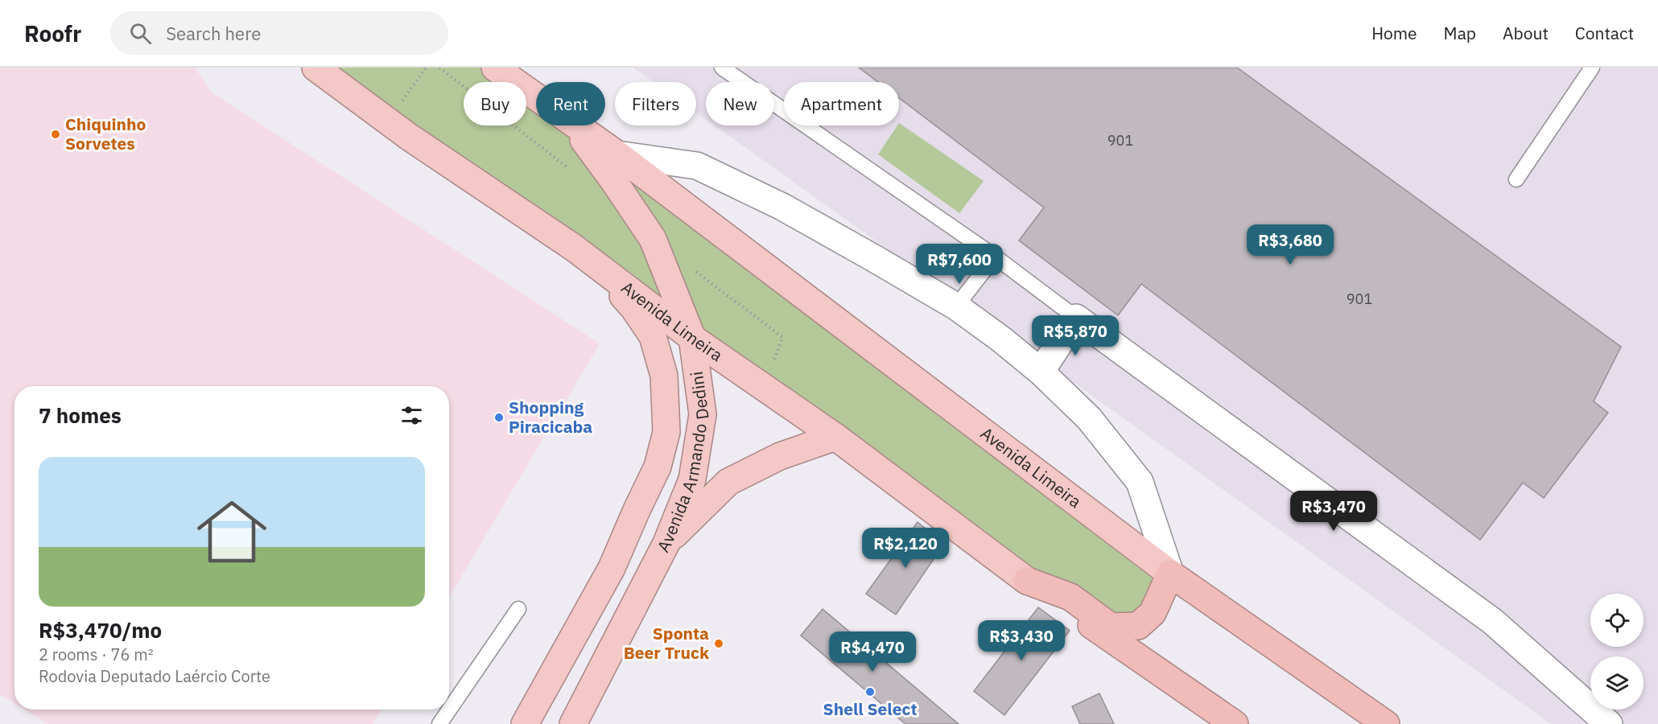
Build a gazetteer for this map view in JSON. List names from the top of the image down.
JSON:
{
  "streets": {
    "highway": ["Avenida Limeira", "Avenida Armando Dedini"]
  },
  "crossings": [
    ["Avenida Limeira", "Avenida Armando Dedini"]
  ],
  "places": [
    "Chiquinho Sorvetes",
    "Shopping Piracicaba",
    "Sponta Beer Truck",
    "Shell Select"
  ],
  "house_numbers": ["901", "901"],
  "page": {
    "header": "Roofr",
    "search": "Search here",
    "nav": [
      "Home",
      "Map",
      "About",
      "Contact"
    ],
    "chip": [
      "Buy",
      "Rent",
      "Filters",
      "New",
      "Apartment"
    ],
    "price": [
      "R$3,680",
      "R$7,600",
      "R$5,870",
      "R$3,470",
      "R$2,120",
      "R$3,430",
      "R$4,470"
    ],
    "heading": "7 homes",
    "list": [
      {
        "name": "R$3,470/mo",
        "note": "2 rooms · 76 m² · Rodovia Deputado Laércio Corte"
      }
    ]
  }
}
